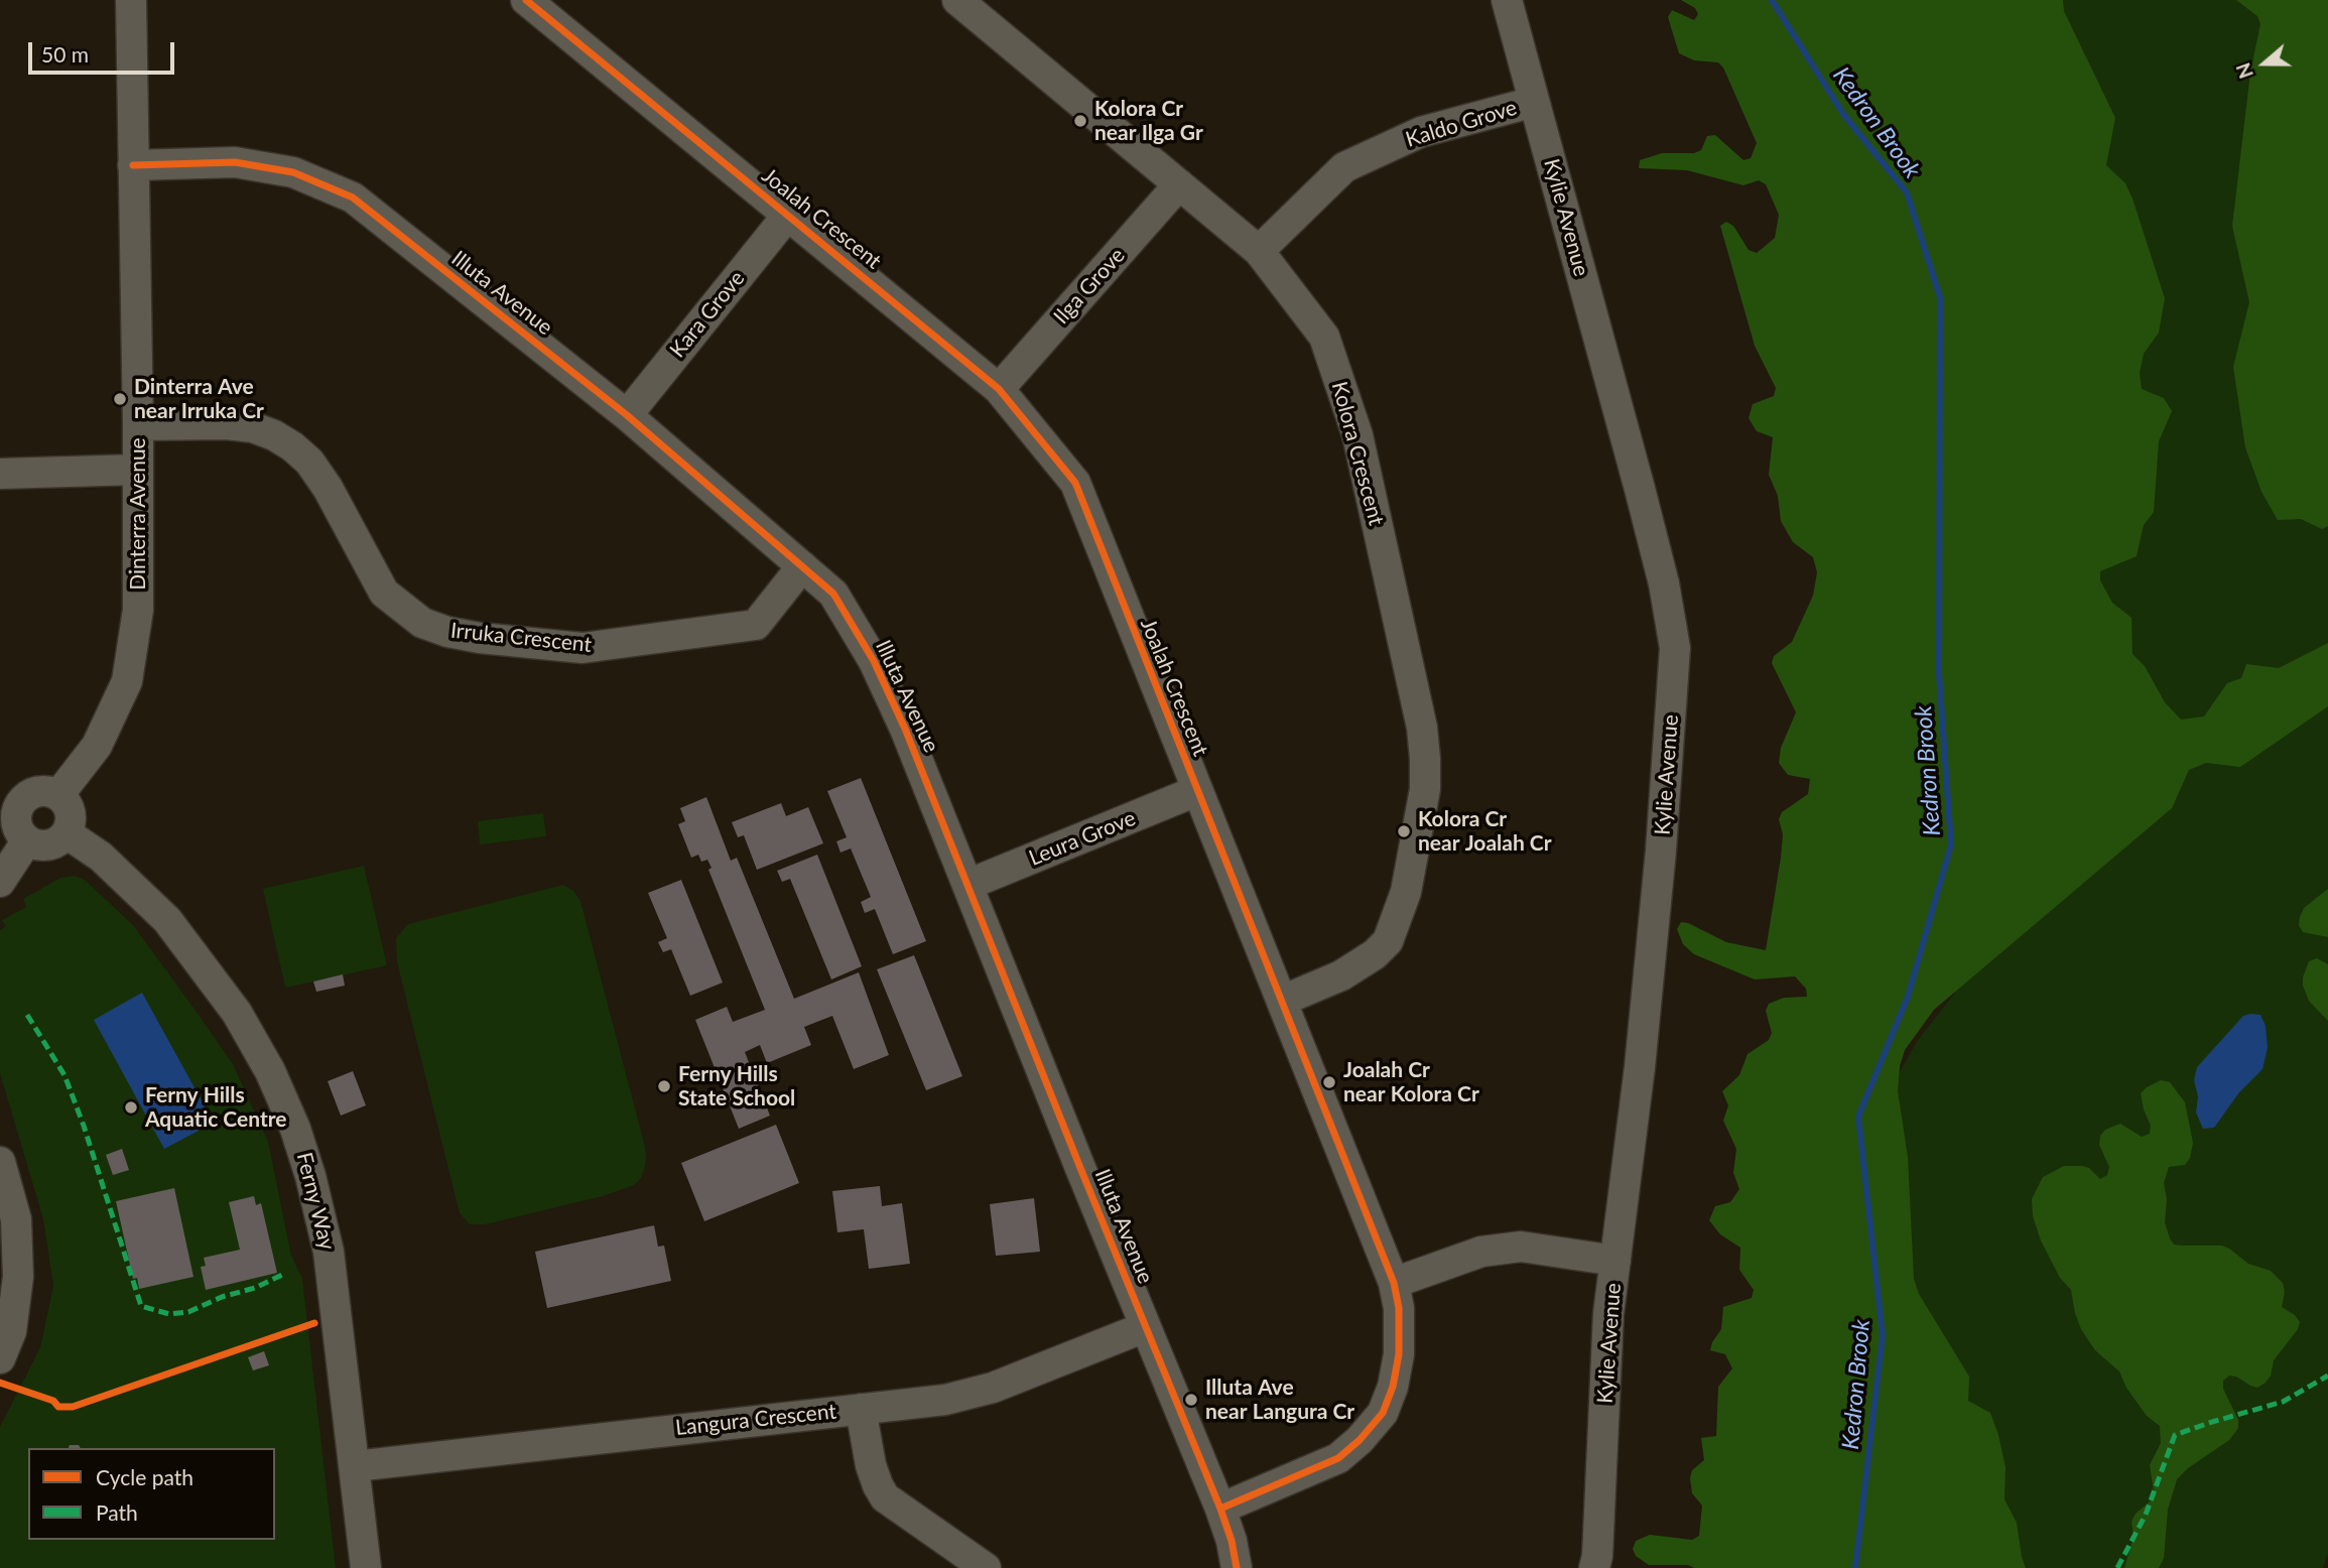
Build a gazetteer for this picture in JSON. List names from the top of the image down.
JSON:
{
  "streets": {
    "street": [
      "Kaldo Grove",
      "Kylie Avenue",
      "Joalah Crescent",
      "Ilga Grove",
      "Illuta Avenue",
      "Kara Grove",
      "Kolora Crescent",
      "Dinterra Avenue",
      "Irruka Crescent",
      "Leura Grove",
      "Ferny Way",
      "Langura Crescent"
    ]
  },
  "crossings": [
    ["Kaldo Grove", "Kylie Avenue"],
    ["Kaldo Grove", "Kolora Crescent"],
    ["Joalah Crescent", "Ilga Grove"],
    ["Joalah Crescent", "Illuta Avenue"],
    ["Joalah Crescent", "Kara Grove"],
    ["Joalah Crescent", "Kolora Crescent"],
    ["Joalah Crescent", "Leura Grove"],
    ["Ilga Grove", "Kolora Crescent"],
    ["Illuta Avenue", "Kara Grove"],
    ["Illuta Avenue", "Dinterra Avenue"],
    ["Illuta Avenue", "Irruka Crescent"],
    ["Illuta Avenue", "Leura Grove"],
    ["Illuta Avenue", "Langura Crescent"],
    ["Dinterra Avenue", "Irruka Crescent"],
    ["Dinterra Avenue", "Ferny Way"],
    ["Ferny Way", "Langura Crescent"]
  ],
  "water": ["Kedron Brook"],
  "places": [
    "Kolora Cr near Ilga Gr",
    "Dinterra Ave near Irruka Cr",
    "Kolora Cr near Joalah Cr",
    "Joalah Cr near Kolora Cr",
    "Ferny Hills State School",
    "Ferny Hills Aquatic Centre",
    "Illuta Ave near Langura Cr"
  ],
  "legend": ["Cycle path", "Path"],
  "scale_bar": "50 m",
  "north": "left"
}
